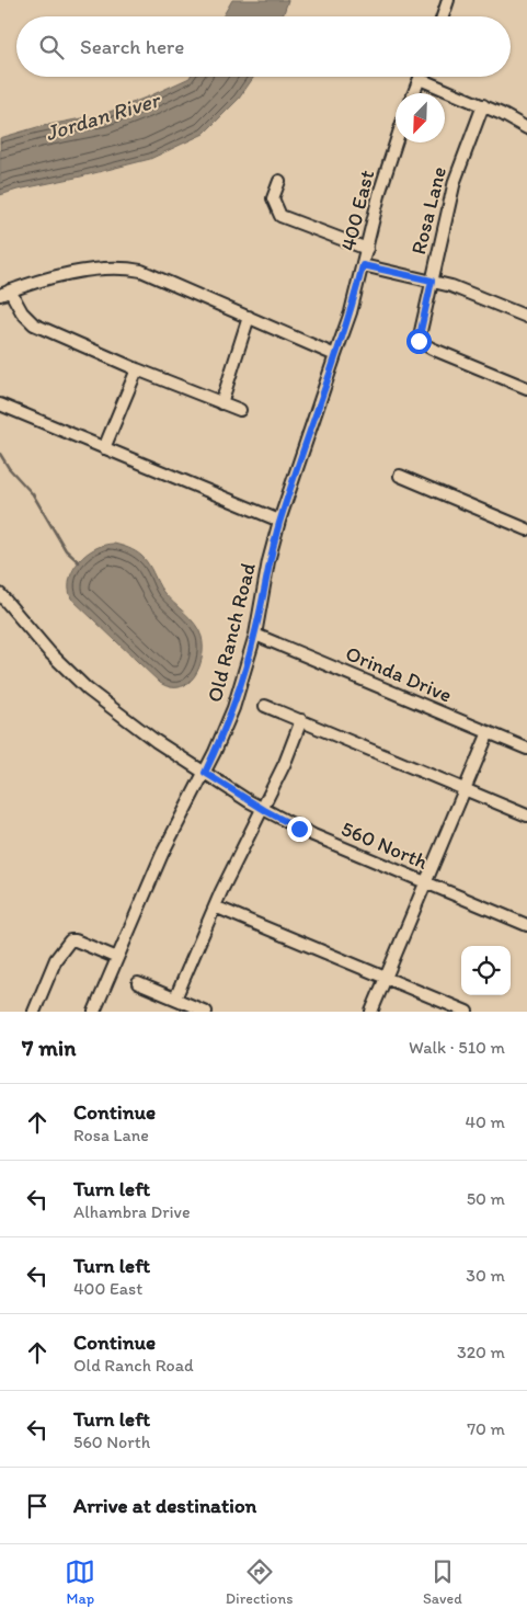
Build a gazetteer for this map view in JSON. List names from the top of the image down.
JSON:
{
  "streets": {
    "street": [
      "400 East",
      "Rosa Lane",
      "Old Ranch Road",
      "Orinda Drive",
      "560 North"
    ]
  },
  "crossings": [
    ["400 East", "Old Ranch Road"],
    ["Old Ranch Road", "Orinda Drive"],
    ["Old Ranch Road", "560 North"]
  ],
  "water": ["Jordan River"],
  "north": "bottom left",
  "page": {
    "search": "Search here",
    "heading": ["7 min", "Walk · 510 m"],
    "list": [
      ["Continue", "Rosa Lane", "40 m"],
      ["Turn left", "Alhambra Drive", "50 m"],
      ["Turn left", "400 East", "30 m"],
      ["Continue", "Old Ranch Road", "320 m"],
      ["Turn left", "560 North", "70 m"],
      "Arrive at destination"
    ],
    "nav": ["Map", "Directions", "Saved"]
  }
}
